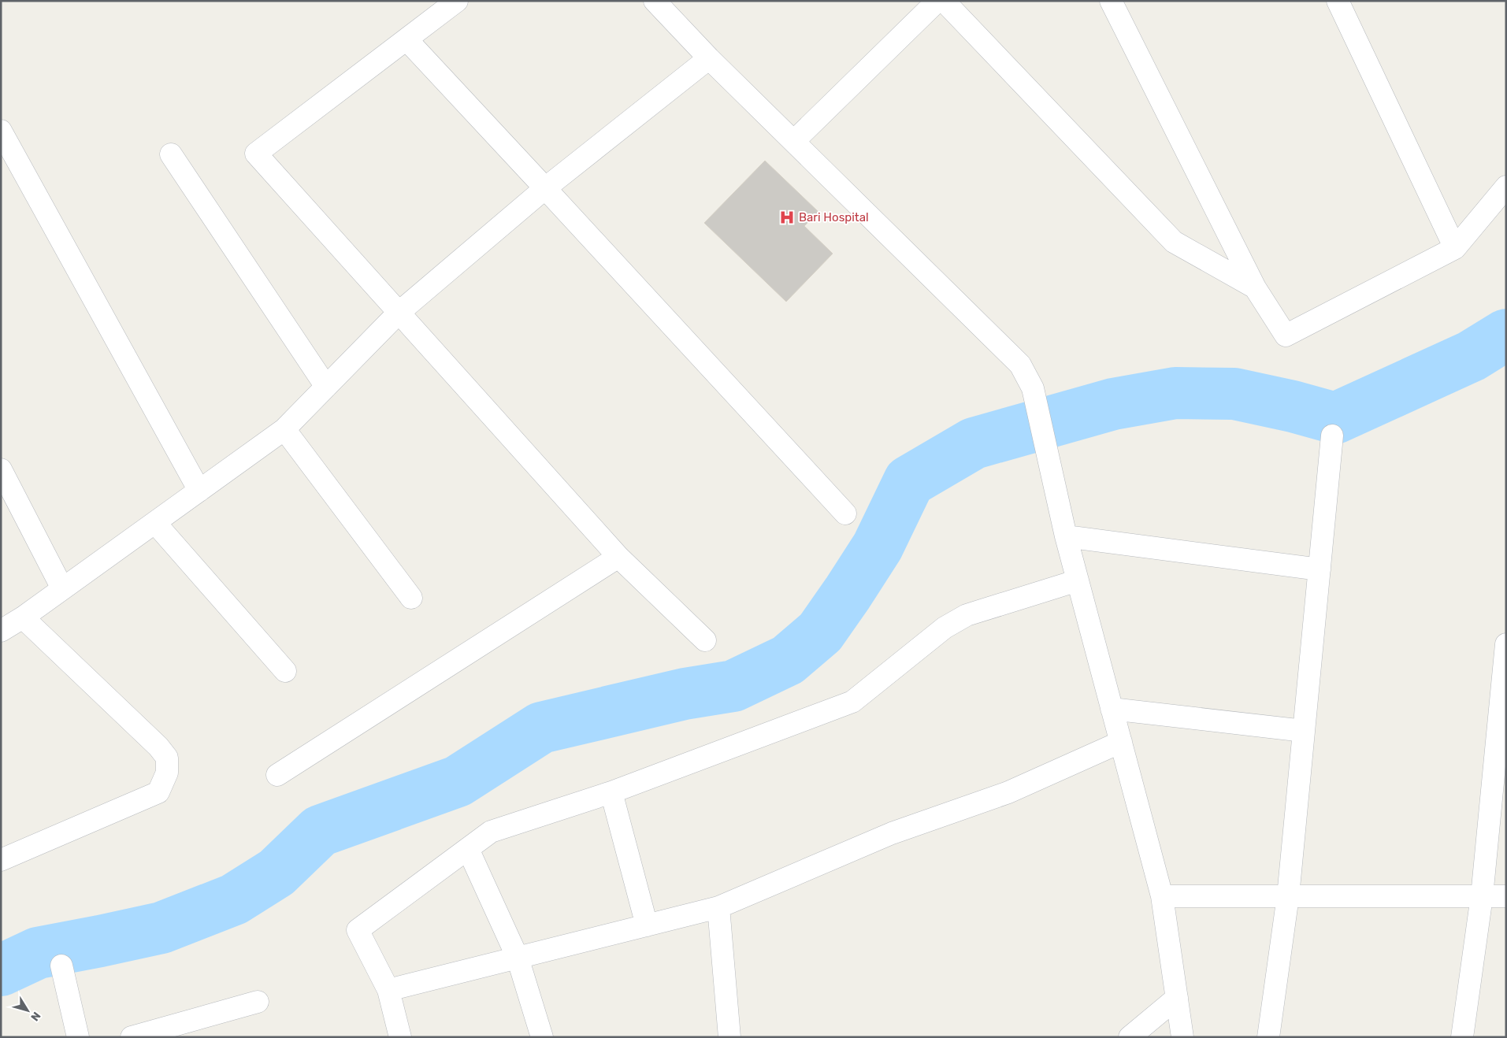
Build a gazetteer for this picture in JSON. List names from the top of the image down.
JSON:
{
  "places": {
    "hospital": ["Bari Hospital"]
  },
  "north": "bottom right"
}
